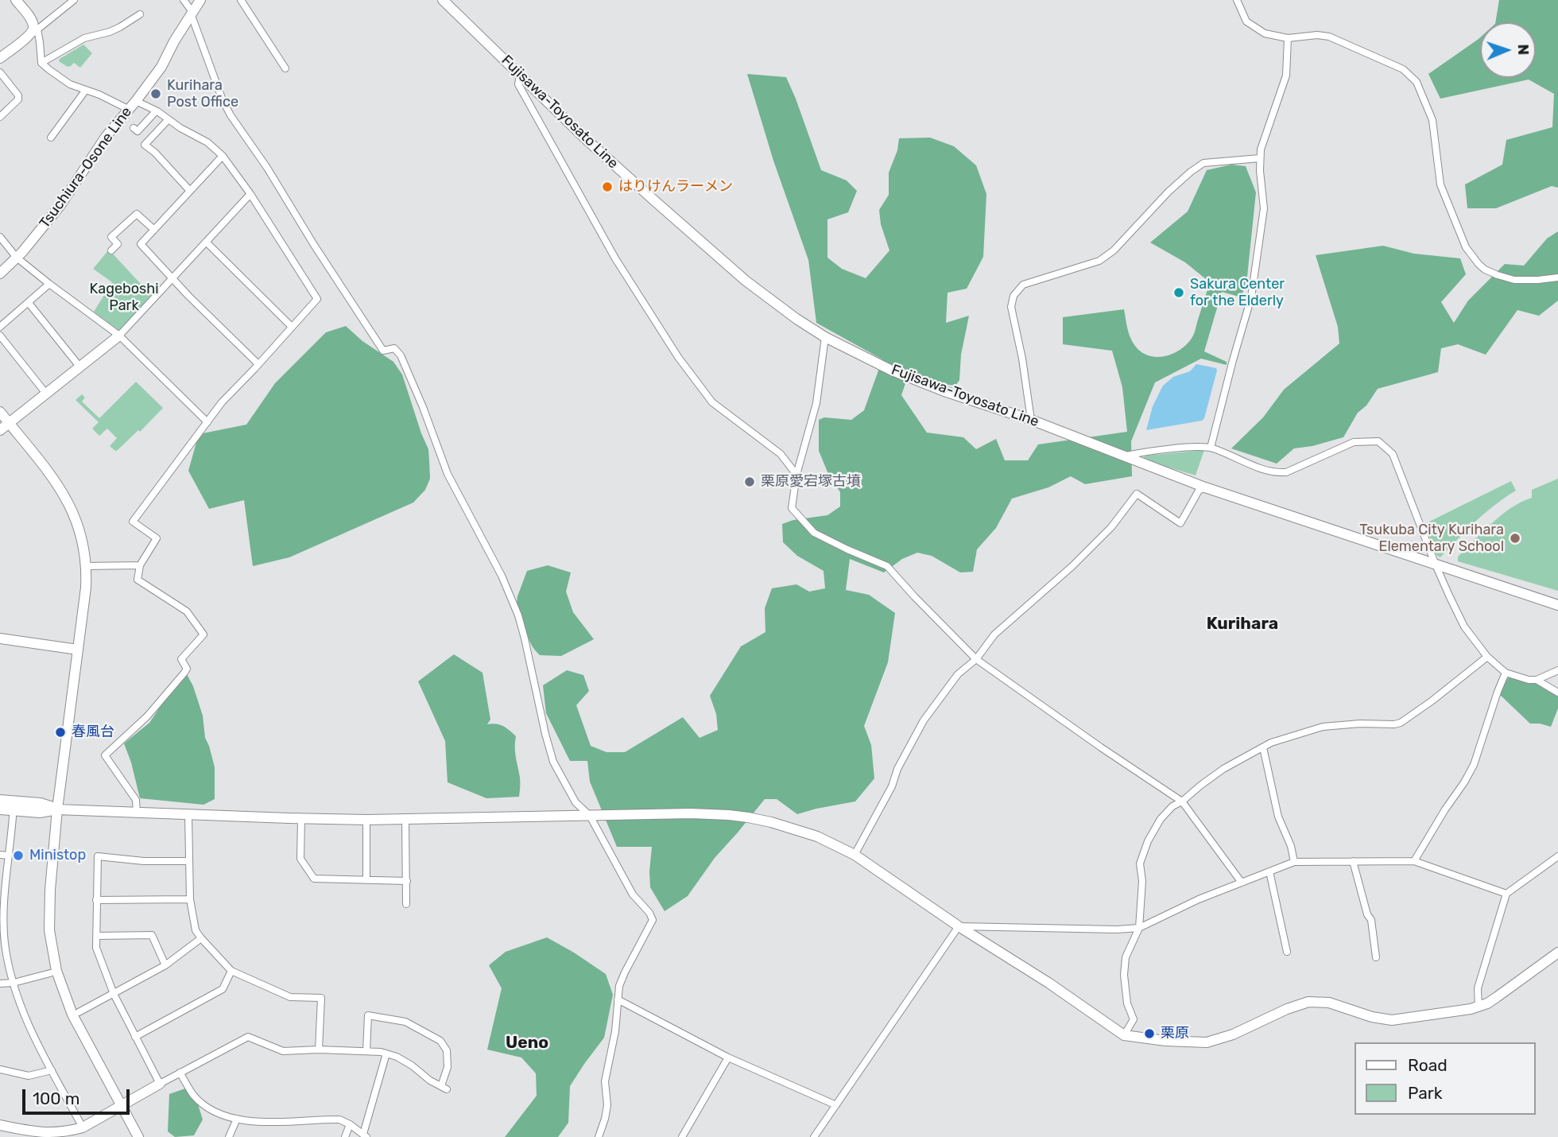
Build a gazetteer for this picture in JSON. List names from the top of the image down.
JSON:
{
  "streets": {
    "street": ["Fujisawa-Toyosato Line", "Tsuchiura-Osone Line"]
  },
  "districts": ["Kurihara", "Ueno"],
  "parks": ["Kageboshi Park"],
  "places": [
    "Kurihara Post Office",
    "はりけんラーメン",
    "Sakura Center for the Elderly",
    "栗原愛宕塚古墳",
    "Tsukuba City Kurihara Elementary School",
    "春風台",
    "Ministop",
    "栗原"
  ],
  "legend": ["Road", "Park"],
  "scale_bar": "100 m",
  "north": "right"
}
